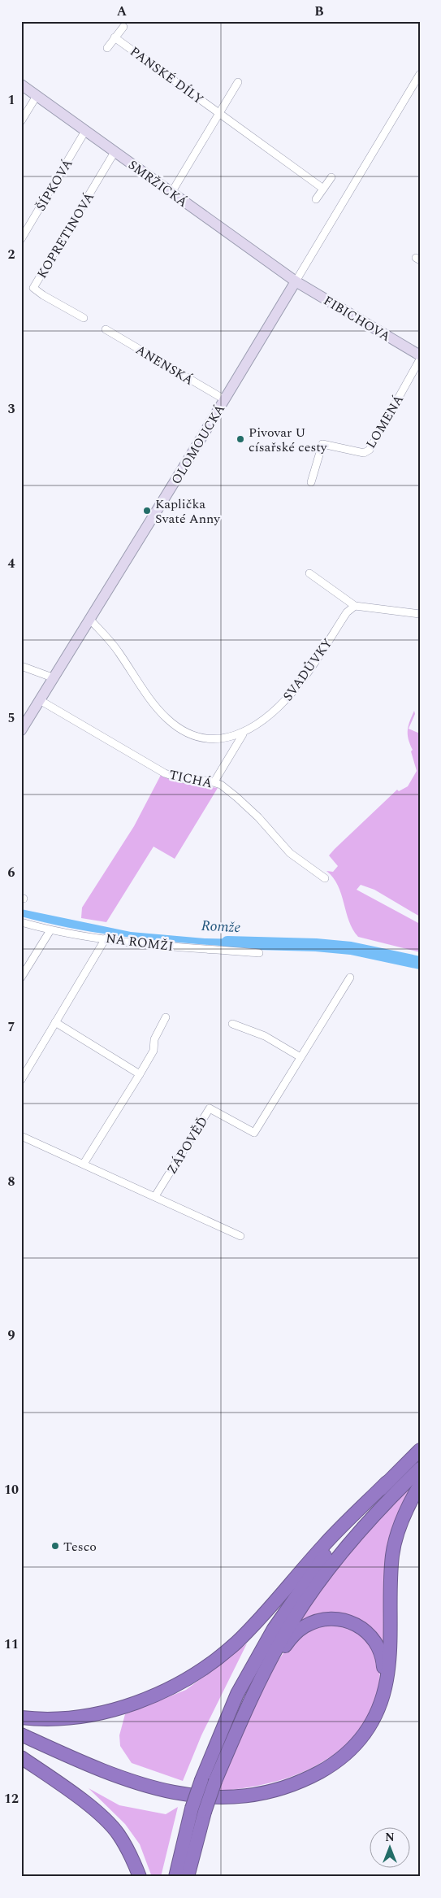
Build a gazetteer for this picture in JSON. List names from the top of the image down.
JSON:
{
  "streets": {
    "street": [
      "PANSKÉ DÍLY",
      "SMRŽICKÁ",
      "ŠÍPKOVÁ",
      "KOPRETINOVÁ",
      "FIBICHOVA",
      "ANENSKÁ",
      "LOMENÁ",
      "OLOMOUCKÁ",
      "SVADŮVKY",
      "TICHÁ",
      "NA ROMŽI",
      "ZÁPOVĚĎ"
    ]
  },
  "crossings": [
    ["SMRŽICKÁ", "ŠÍPKOVÁ"],
    ["SMRŽICKÁ", "KOPRETINOVÁ"],
    ["SMRŽICKÁ", "FIBICHOVA"],
    ["SMRŽICKÁ", "OLOMOUCKÁ"],
    ["FIBICHOVA", "OLOMOUCKÁ"],
    ["ANENSKÁ", "OLOMOUCKÁ"],
    ["OLOMOUCKÁ", "SVADŮVKY"],
    ["OLOMOUCKÁ", "TICHÁ"]
  ],
  "water": ["Romže"],
  "places": ["Pivovar U císařské cesty", "Kaplička Svaté Anny", "Tesco"],
  "north": "top",
  "grid": {
    "columns": ["A", "B"],
    "rows": [
      "1",
      "2",
      "3",
      "4",
      "5",
      "6",
      "7",
      "8",
      "9",
      "10",
      "11",
      "12"
    ]
  }
}
